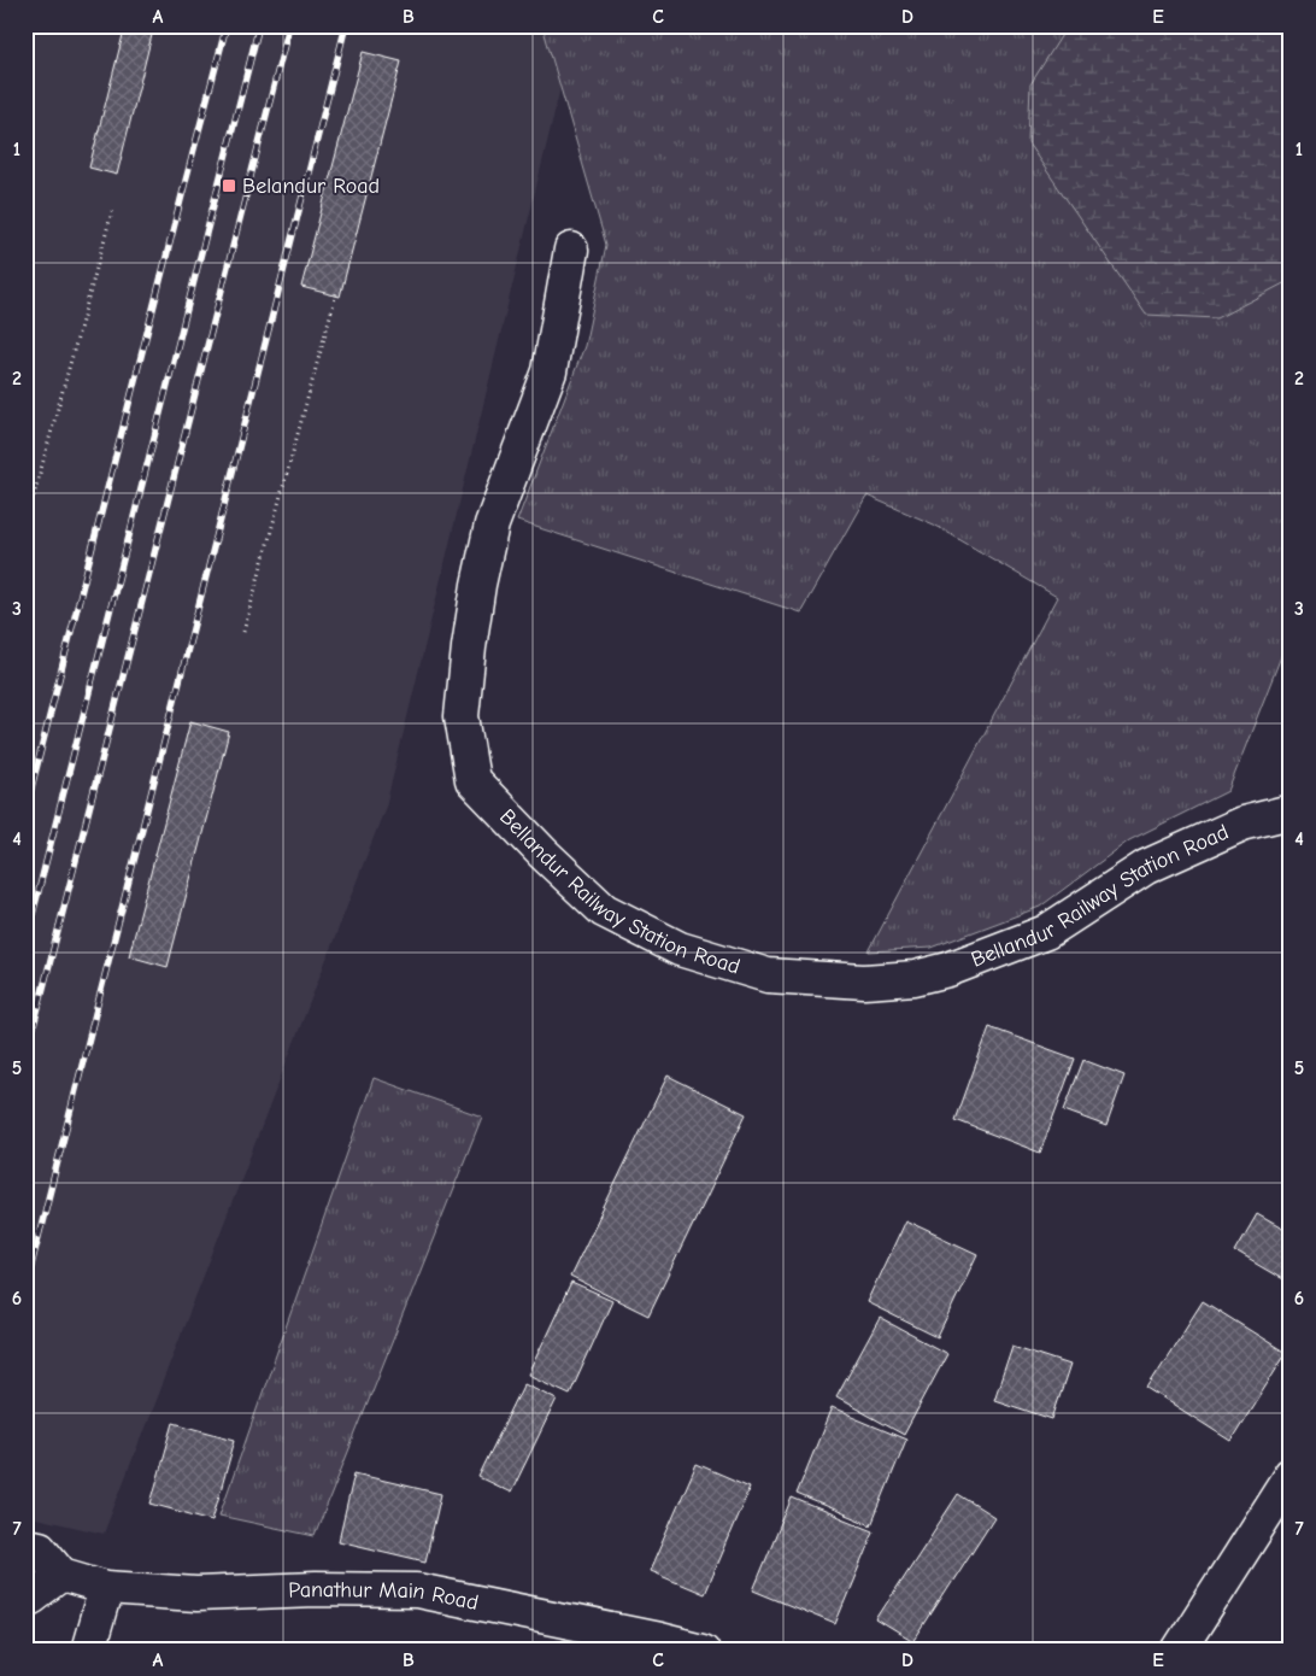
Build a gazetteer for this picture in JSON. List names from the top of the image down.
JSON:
{
  "streets": {
    "street": ["Bellandur Railway Station Road", "Panathur Main Road"]
  },
  "places": {
    "transit": ["Belandur Road"]
  },
  "grid": {
    "columns": [
      "A",
      "B",
      "C",
      "D",
      "E"
    ],
    "rows": [
      "1",
      "2",
      "3",
      "4",
      "5",
      "6",
      "7"
    ]
  }
}
